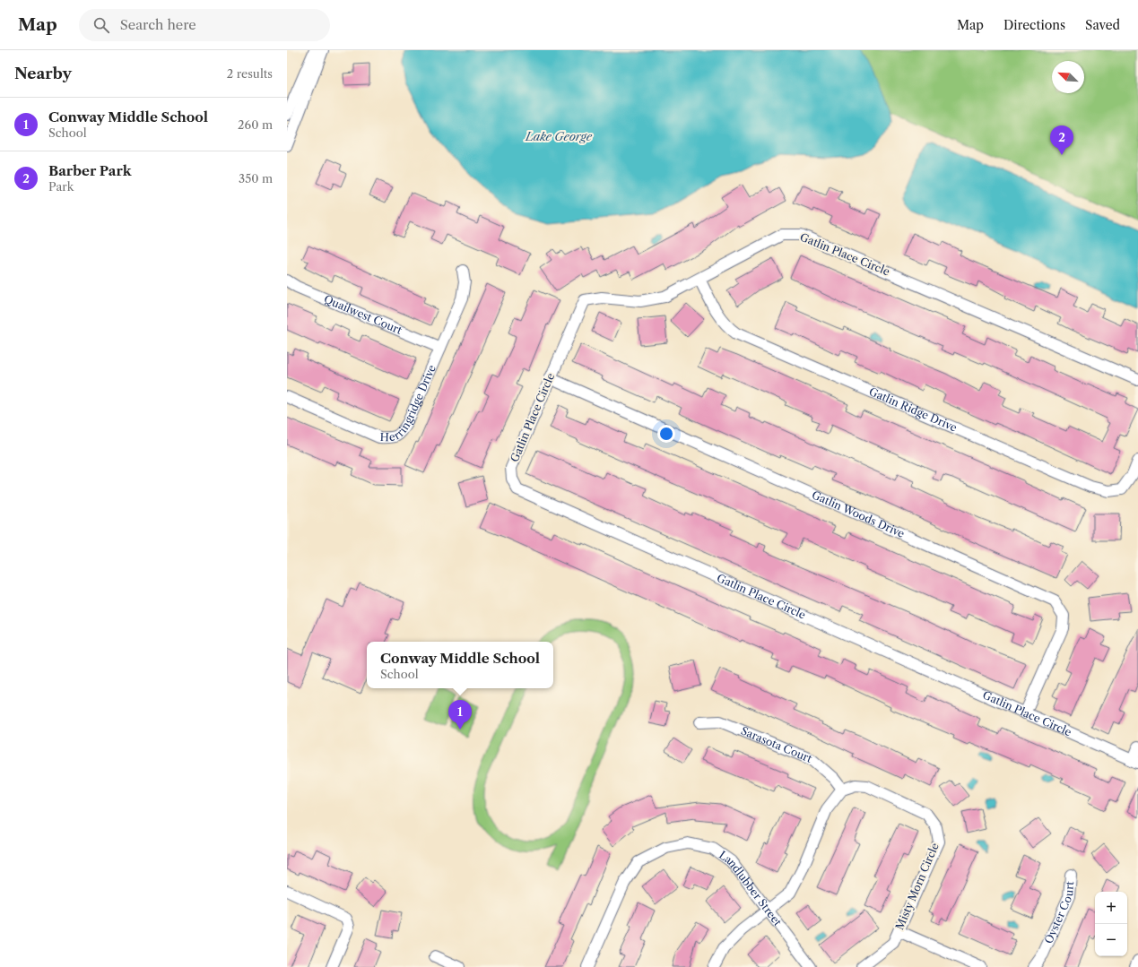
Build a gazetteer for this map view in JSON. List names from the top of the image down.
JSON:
{
  "streets": {
    "street": [
      "Gatlin Place Circle",
      "Quailwest Court",
      "Herringridge Drive",
      "Gatlin Ridge Drive",
      "Gatlin Woods Drive",
      "Sarasota Court",
      "Misty Morn Circle",
      "Landlubber Street",
      "Oyster Court"
    ]
  },
  "crossings": [
    ["Gatlin Place Circle", "Gatlin Ridge Drive"],
    ["Gatlin Place Circle", "Gatlin Woods Drive"],
    ["Quailwest Court", "Herringridge Drive"],
    ["Sarasota Court", "Misty Morn Circle"]
  ],
  "water": ["Lake George"],
  "north": "top left",
  "page": {
    "header": "Map",
    "search": "Search here",
    "nav": ["Map", "Directions", "Saved"],
    "heading": ["Nearby", "2 results"],
    "list": [
      {
        "mark": "1",
        "name": "Conway Middle School",
        "note": "School",
        "value": "260 m"
      },
      {
        "mark": "2",
        "name": "Barber Park",
        "note": "Park",
        "value": "350 m"
      }
    ],
    "pins": ["2", "1"],
    "popup": ["Conway Middle School", "School"],
    "map_buttons": ["+", "−"]
  }
}
